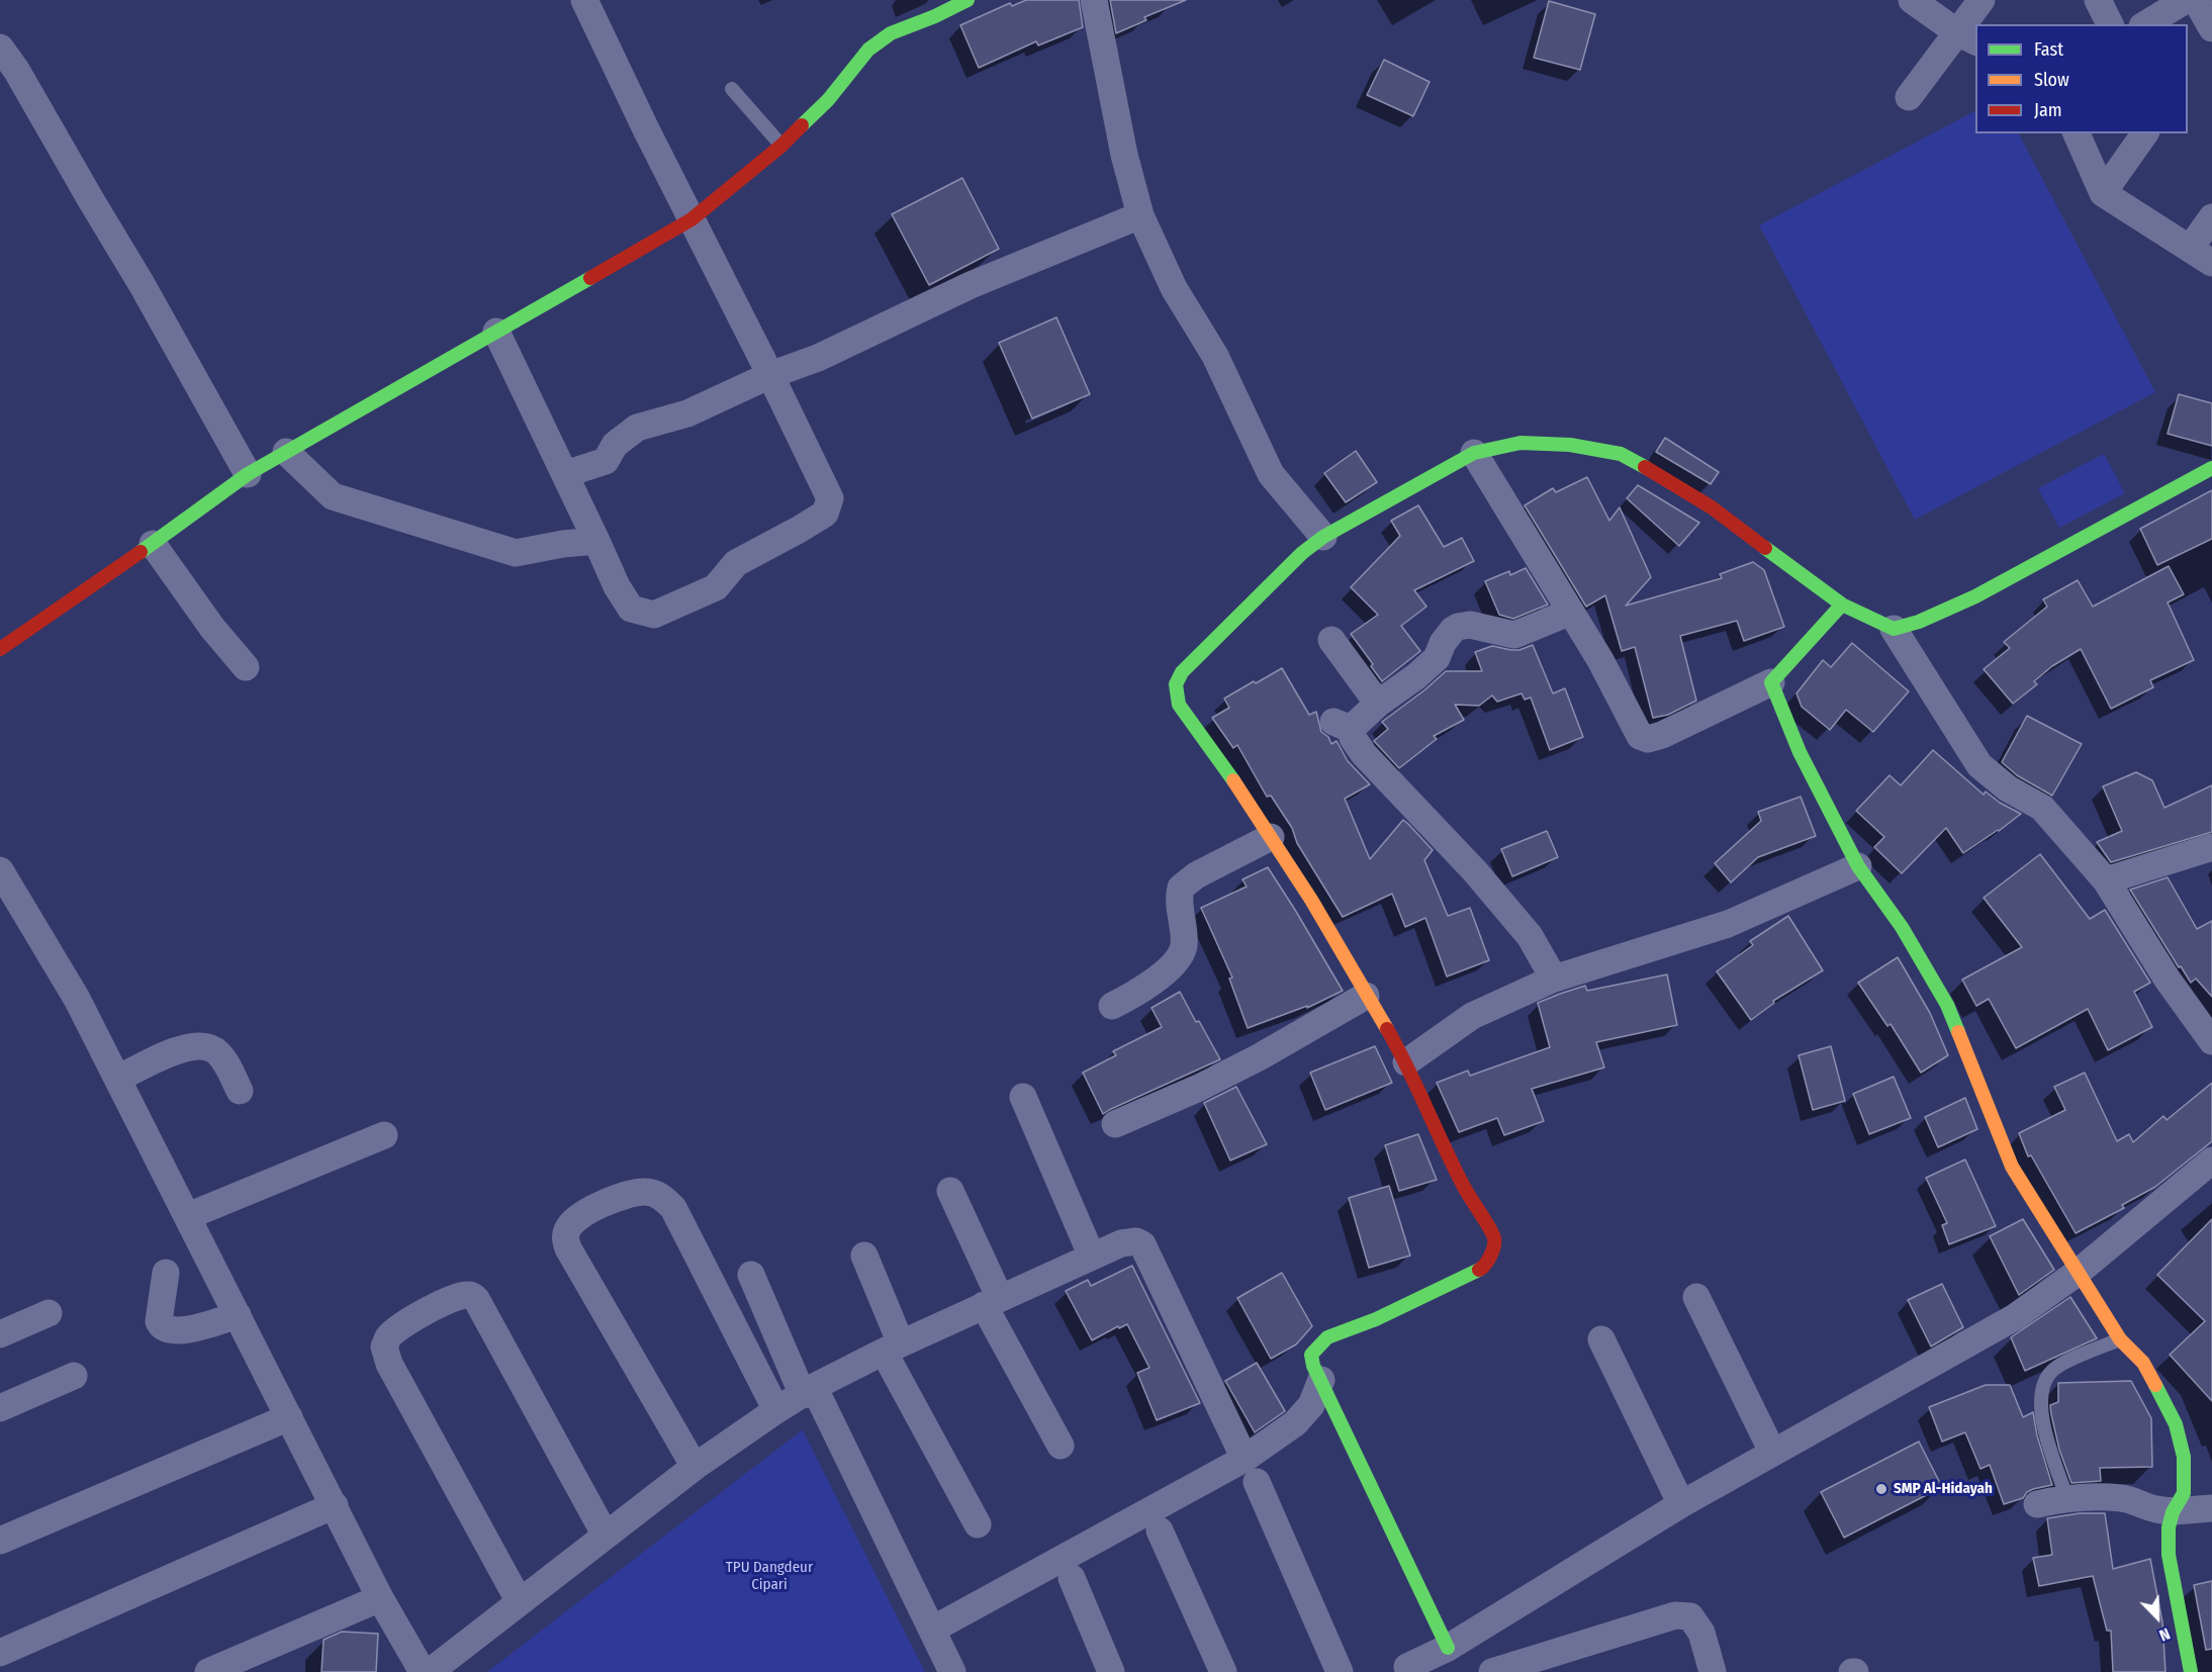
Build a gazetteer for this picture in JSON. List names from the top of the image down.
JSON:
{
  "parks": ["TPU Dangdeur Cipari"],
  "places": ["SMP Al-Hidayah"],
  "legend": ["Fast", "Slow", "Jam"],
  "north": "bottom right"
}
